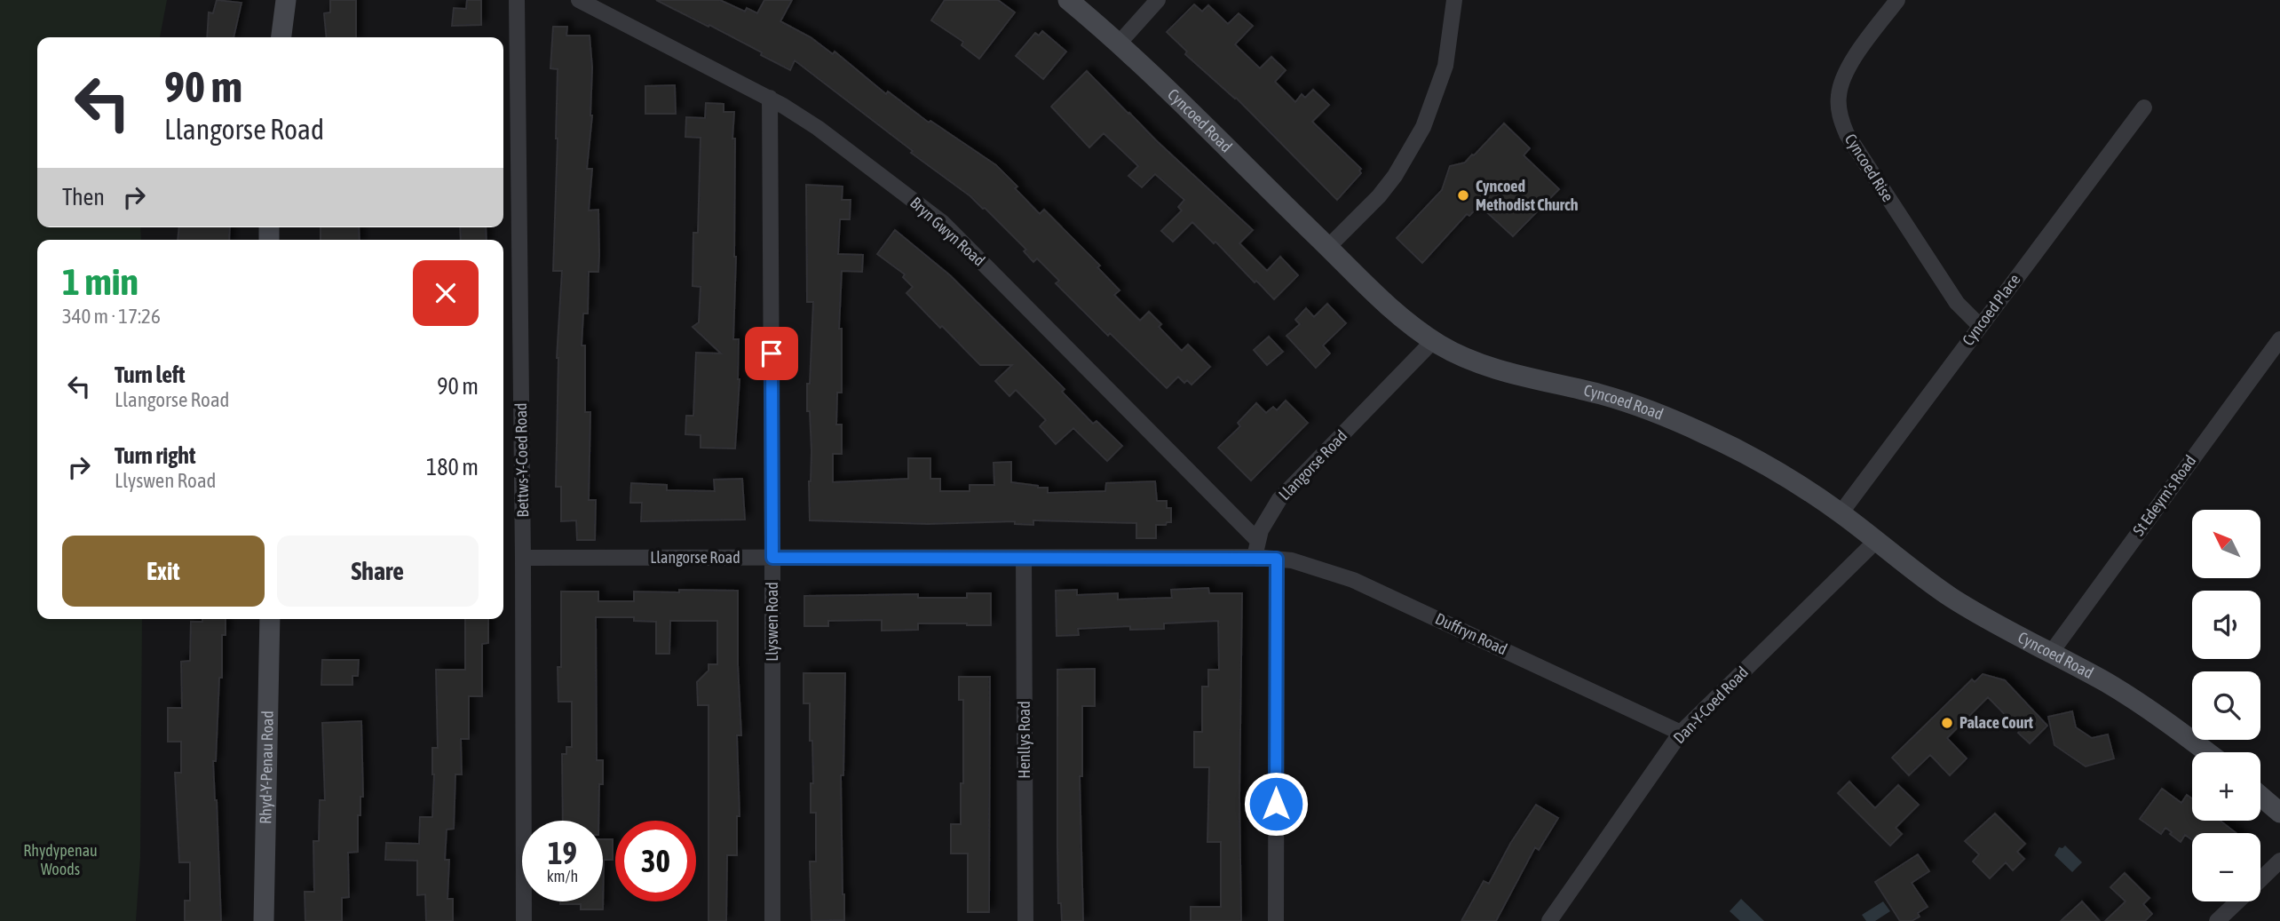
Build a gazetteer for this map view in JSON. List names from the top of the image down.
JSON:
{
  "streets": {
    "street": [
      "Cyncoed Road",
      "Cyncoed Rise",
      "Bryn Gwyn Road",
      "Cyncoed Place",
      "Bettws-Y-Coed Road",
      "Llangorse Road",
      "St Edeyrn's Road",
      "Llyswen Road",
      "Duffryn Road",
      "Dan-Y-Coed Road",
      "Henllys Road",
      "Rhyd-Y-Penau Road"
    ]
  },
  "crossings": [
    ["Cyncoed Road", "Cyncoed Place"],
    ["Cyncoed Road", "Llangorse Road"],
    ["Cyncoed Road", "St Edeyrn's Road"],
    ["Cyncoed Road", "Dan-Y-Coed Road"],
    ["Cyncoed Rise", "Cyncoed Place"],
    ["Bryn Gwyn Road", "Llangorse Road"],
    ["Bryn Gwyn Road", "Llyswen Road"],
    ["Bettws-Y-Coed Road", "Llangorse Road"],
    ["Llangorse Road", "Llyswen Road"],
    ["Llangorse Road", "Duffryn Road"],
    ["Llangorse Road", "Henllys Road"],
    ["Duffryn Road", "Dan-Y-Coed Road"]
  ],
  "parks": ["Rhydypenau Woods"],
  "places": ["Cyncoed Methodist Church", "Palace Court"],
  "north": "top left",
  "page": {
    "turn": ["90 m", "Llangorse Road"],
    "then": "Then",
    "heading": ["1 min", "340 m · 17:26"],
    "list": [
      {
        "name": "Turn left",
        "note": "Llangorse Road",
        "value": "90 m"
      },
      {
        "name": "Turn right",
        "note": "Llyswen Road",
        "value": "180 m"
      }
    ],
    "map_buttons": ["+", "−"],
    "buttons": ["Exit", "Share"],
    "speed": "19 km/h",
    "limit": "30"
  }
}
